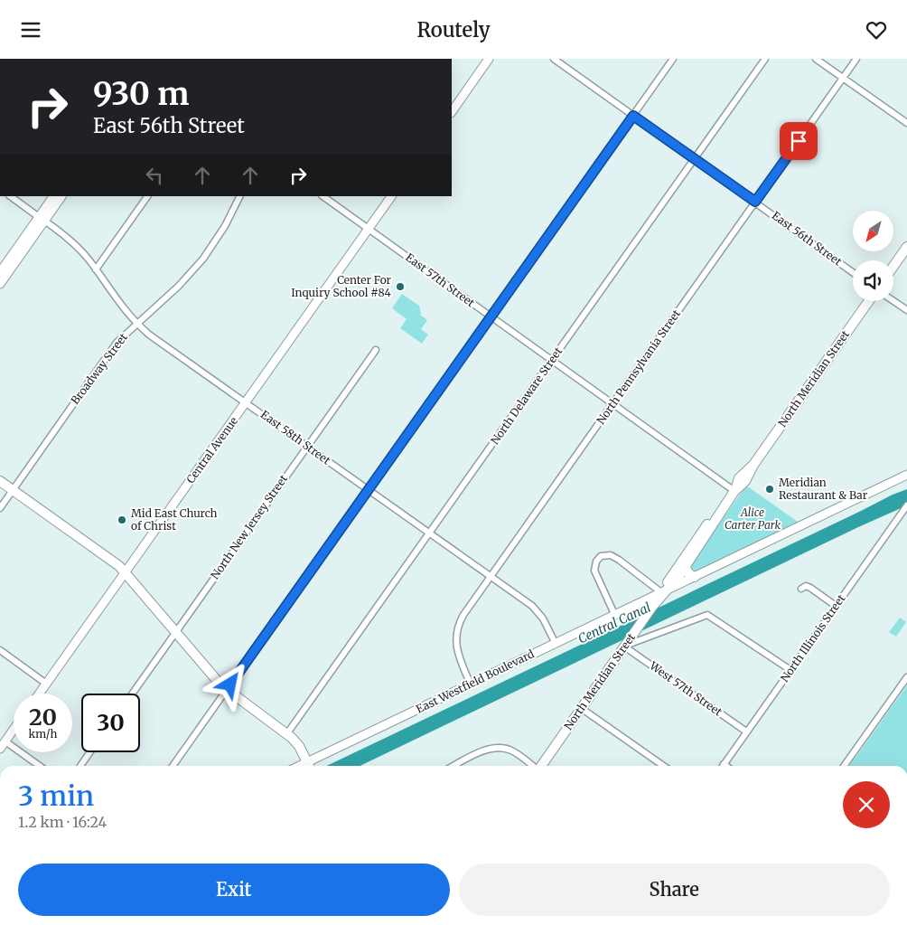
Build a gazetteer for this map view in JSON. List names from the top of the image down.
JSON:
{
  "streets": {
    "main road": ["North Meridian Street", "Central Avenue", "East Westfield Boulevard"],
    "street": [
      "East 56th Street",
      "East 57th Street",
      "North Pennsylvania Street",
      "Broadway Street",
      "North Delaware Street",
      "East 58th Street",
      "North New Jersey Street",
      "North Illinois Street",
      "West 57th Street"
    ]
  },
  "crossings": [
    ["East 56th Street", "North Pennsylvania Street"],
    ["East 56th Street", "North Delaware Street"],
    ["East 57th Street", "North Pennsylvania Street"],
    ["East 57th Street", "North Meridian Street"],
    ["East 57th Street", "North Delaware Street"],
    ["East 57th Street", "Central Avenue"],
    ["North Pennsylvania Street", "East 58th Street"],
    ["North Pennsylvania Street", "East Westfield Boulevard"],
    ["Broadway Street", "East 58th Street"],
    ["North Meridian Street", "East Westfield Boulevard"],
    ["North Meridian Street", "West 57th Street"],
    ["North Delaware Street", "East 58th Street"],
    ["East 58th Street", "Central Avenue"],
    ["East 58th Street", "North New Jersey Street"],
    ["East 58th Street", "East Westfield Boulevard"],
    ["North Illinois Street", "West 57th Street"]
  ],
  "water": ["Central Canal"],
  "parks": ["Alice Carter Park"],
  "places": ["Center For Inquiry School #84", "Meridian Restaurant & Bar", "Mid East Church of Christ"],
  "north": "bottom left",
  "page": {
    "header": "Routely",
    "turn": ["930 m", "East 56th Street"],
    "speed": "20 km/h",
    "limit": "30",
    "heading": ["3 min", "1.2 km · 16:24"],
    "buttons": ["Exit", "Share"]
  }
}
